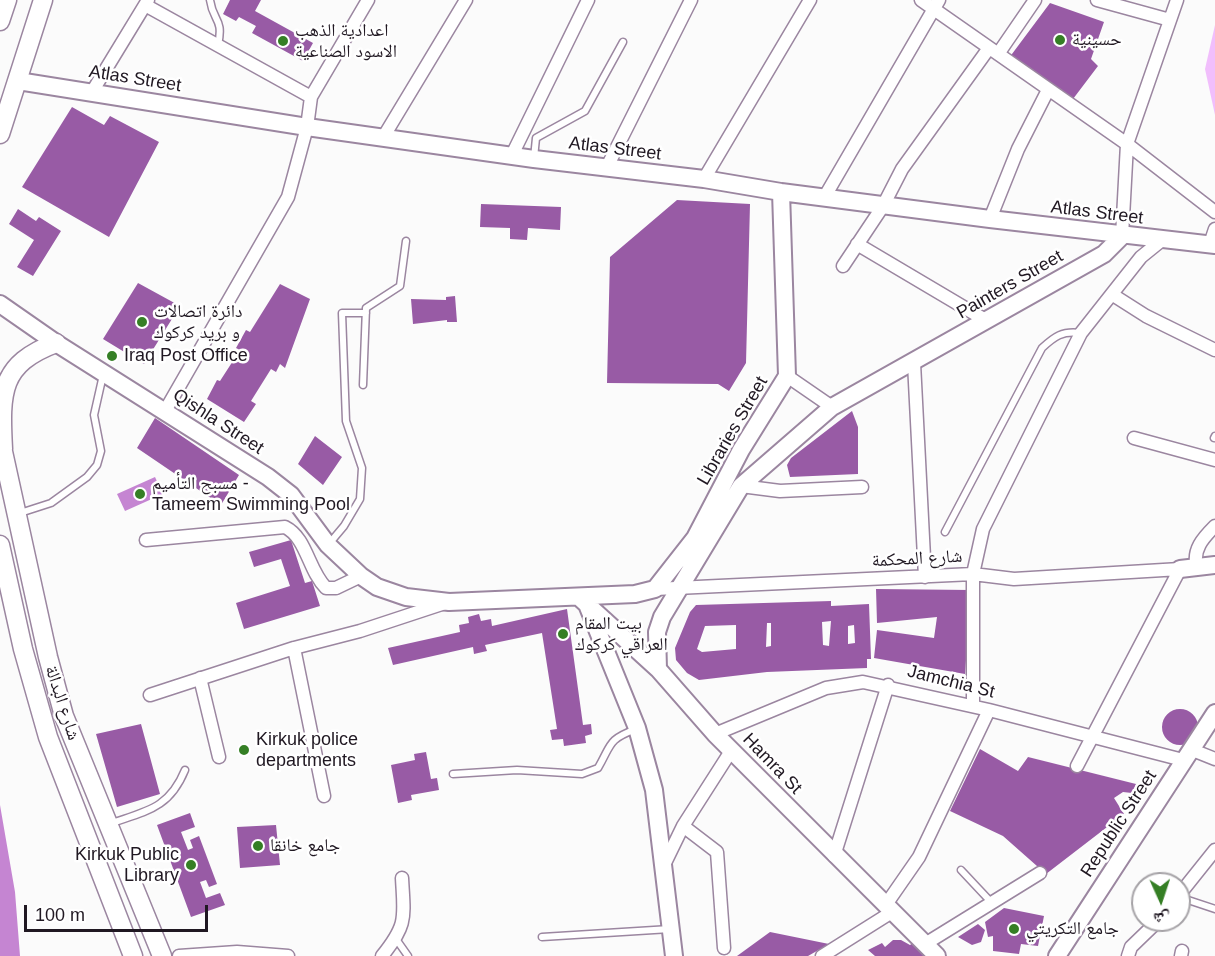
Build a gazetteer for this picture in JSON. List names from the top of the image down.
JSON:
{
  "streets": {
    "main road": ["شارع البدالة"],
    "street": [
      "Atlas Street",
      "Painters Street",
      "Qishla Street",
      "Libraries Street",
      "شارع المحكمة",
      "Jamchia St",
      "Hamra St",
      "Republic Street"
    ]
  },
  "crossings": [
    ["Atlas Street", "Painters Street"],
    ["Atlas Street", "Libraries Street"],
    ["Painters Street", "Libraries Street"],
    ["Qishla Street", "Libraries Street"],
    ["Qishla Street", "شارع المحكمة"],
    ["Qishla Street", "شارع البدالة"],
    ["Qishla Street", "Hamra St"],
    ["Libraries Street", "شارع المحكمة"],
    ["Libraries Street", "Hamra St"],
    ["Jamchia St", "Hamra St"],
    ["Jamchia St", "Republic Street"]
  ],
  "places": [
    "حسينية",
    "اعدادية الذهب الاسود الصناعية",
    "دائرة اتصالات و بريد كركوك",
    "Iraq Post Office",
    "مسبح التأميم - Tameem Swimming Pool",
    "بيت المقام العراقي كركوك",
    "Kirkuk police departments",
    "جامع خانقا",
    "Kirkuk Public Library",
    "جامع التكريتي"
  ],
  "scale_bar": "100 m",
  "north": "bottom"
}
